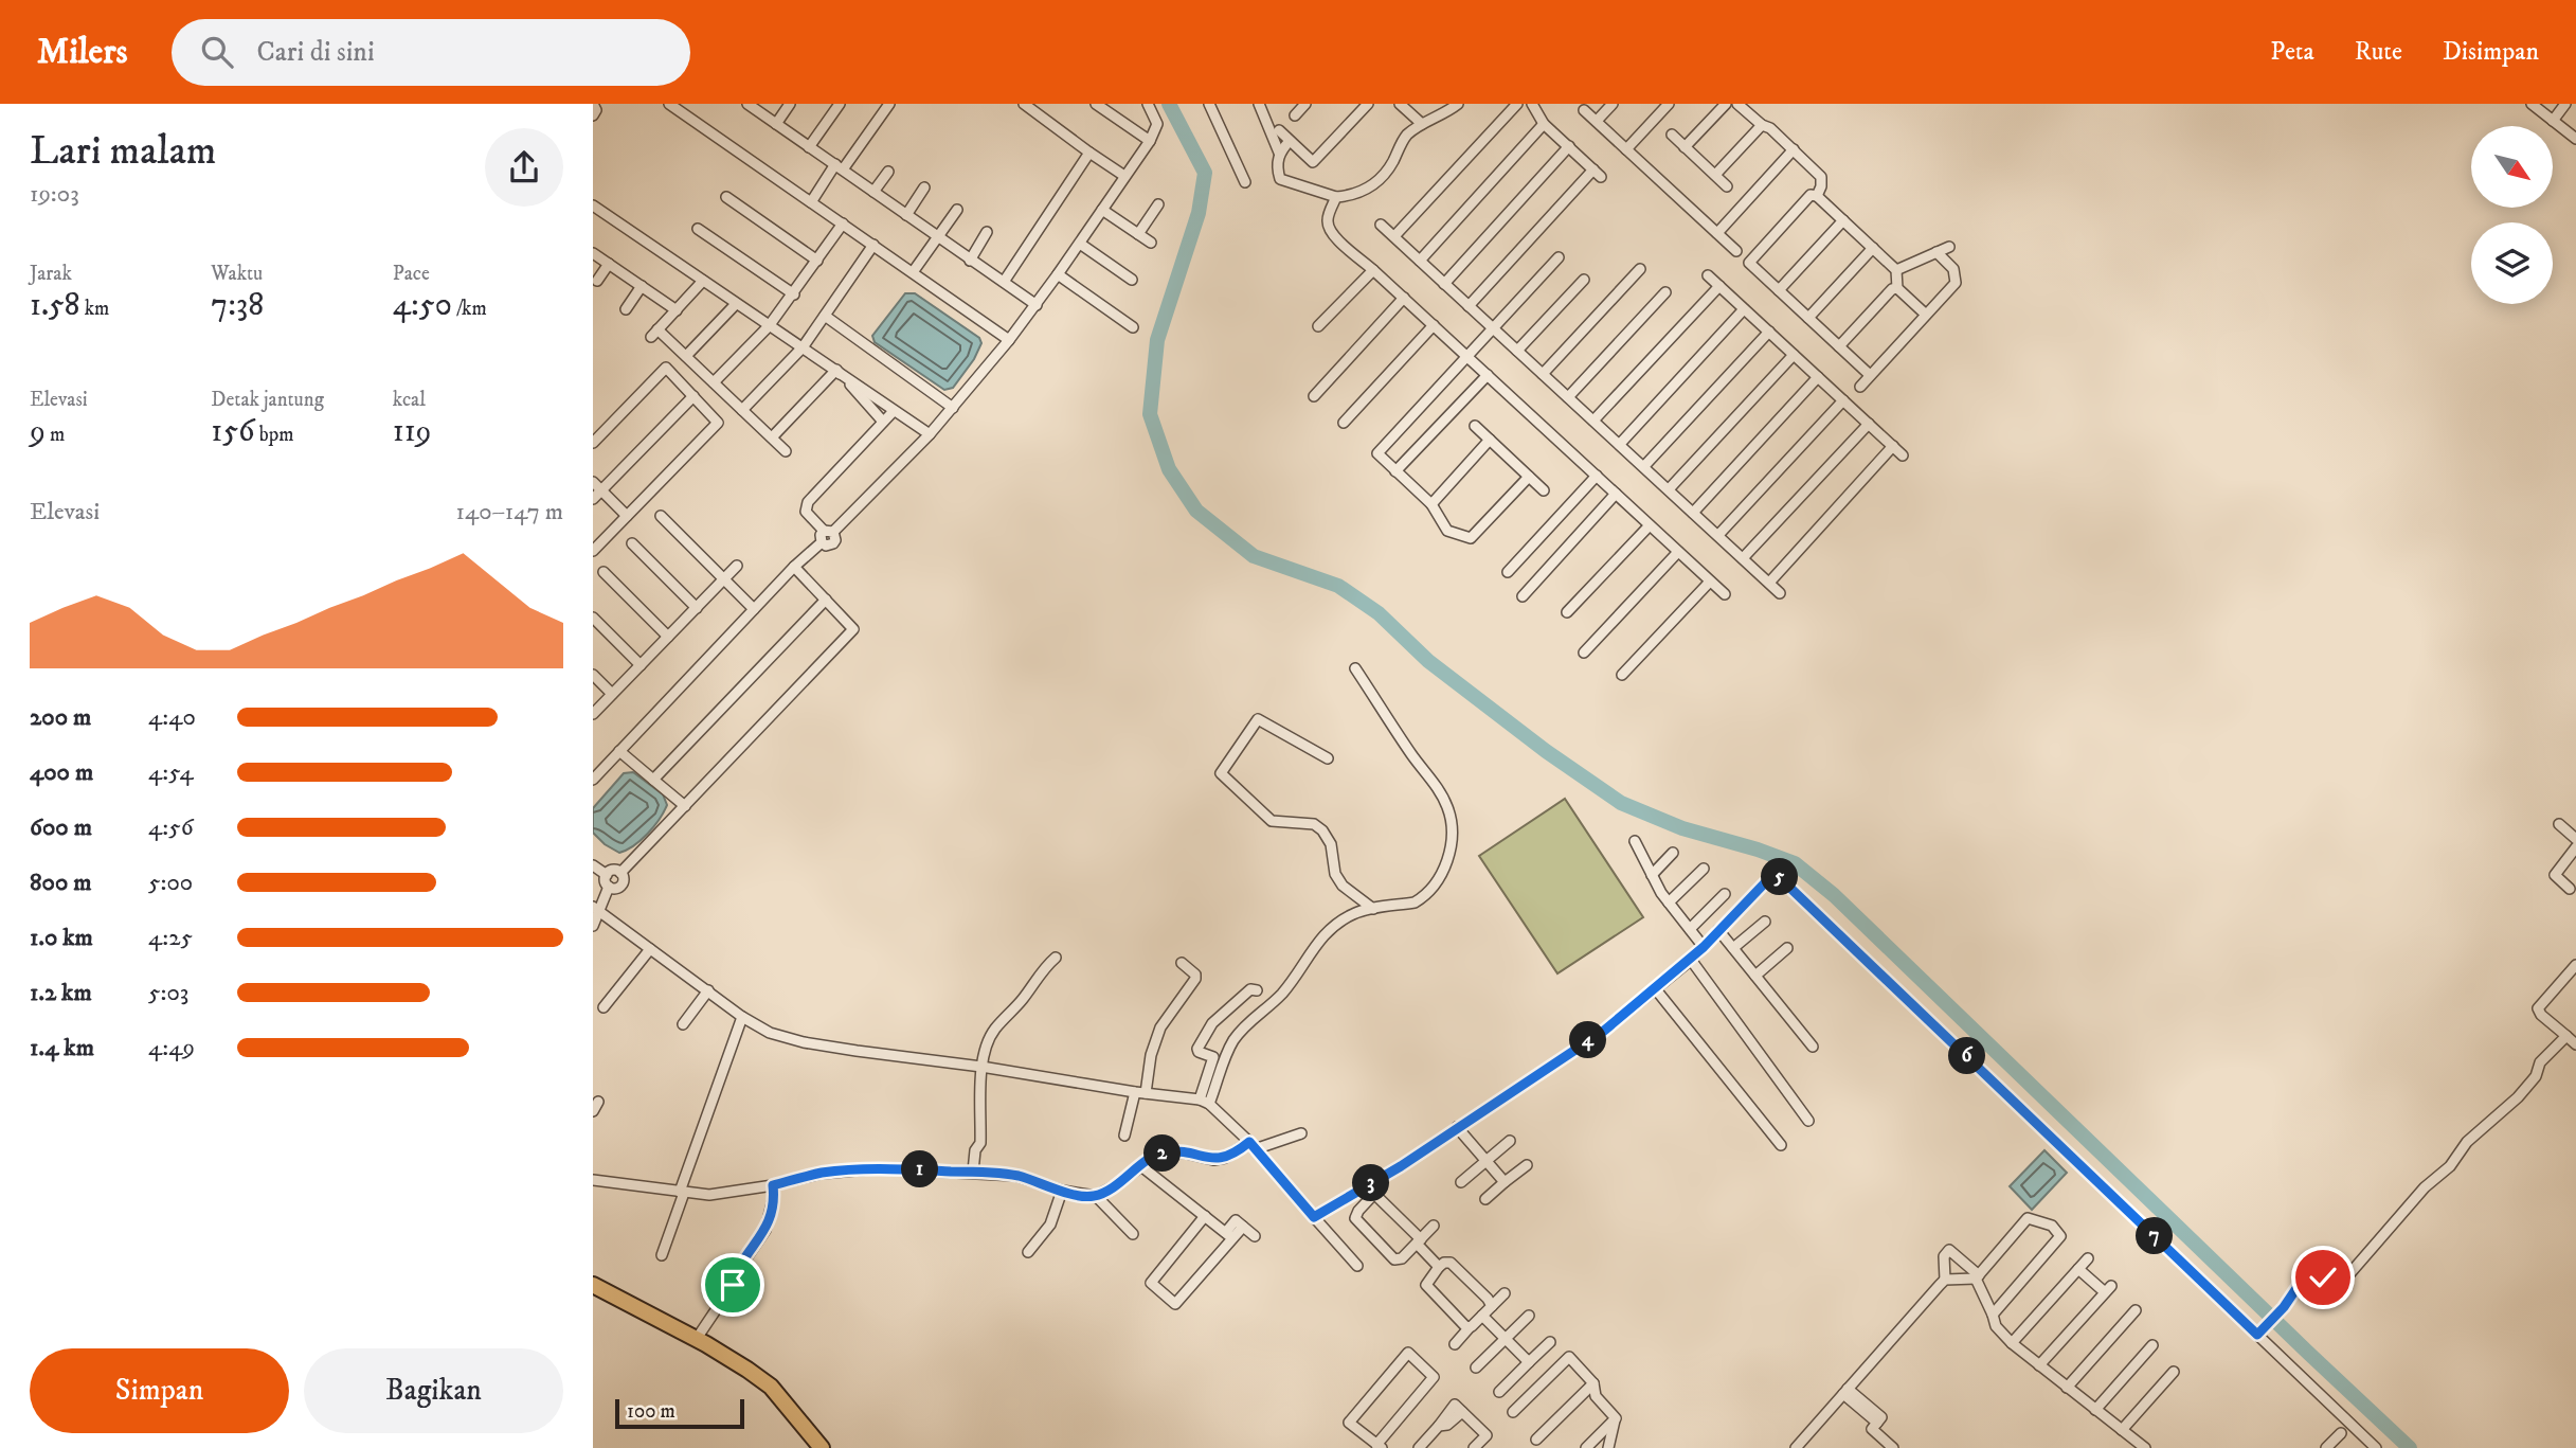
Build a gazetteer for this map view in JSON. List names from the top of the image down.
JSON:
{
  "scale_bar": "100 m",
  "north": "bottom right",
  "page": {
    "header": "Milers",
    "search": "Cari di sini",
    "nav": ["Peta", "Rute", "Disimpan"],
    "heading": ["Lari malam", "19:03"],
    "stats": [
      ["Jarak", "1.58 km"],
      ["Waktu", "7:38"],
      ["Pace", "4:50 /km"],
      ["Elevasi", "9 m"],
      ["Detak jantung", "156 bpm"],
      ["kcal", "119"]
    ],
    "chart": ["Elevasi", "140–147 m"],
    "list": [
      {
        "name": "200 m",
        "note": "4:40"
      },
      {
        "name": "400 m",
        "note": "4:54"
      },
      {
        "name": "600 m",
        "note": "4:56"
      },
      {
        "name": "800 m",
        "note": "5:00"
      },
      {
        "name": "1.0 km",
        "note": "4:25"
      },
      {
        "name": "1.2 km",
        "note": "5:03"
      },
      {
        "name": "1.4 km",
        "note": "4:49"
      }
    ],
    "pins": [
      "5",
      "4",
      "6",
      "2",
      "1",
      "3",
      "7"
    ],
    "buttons": ["Simpan", "Bagikan"],
    "scale": "100 m"
  }
}
